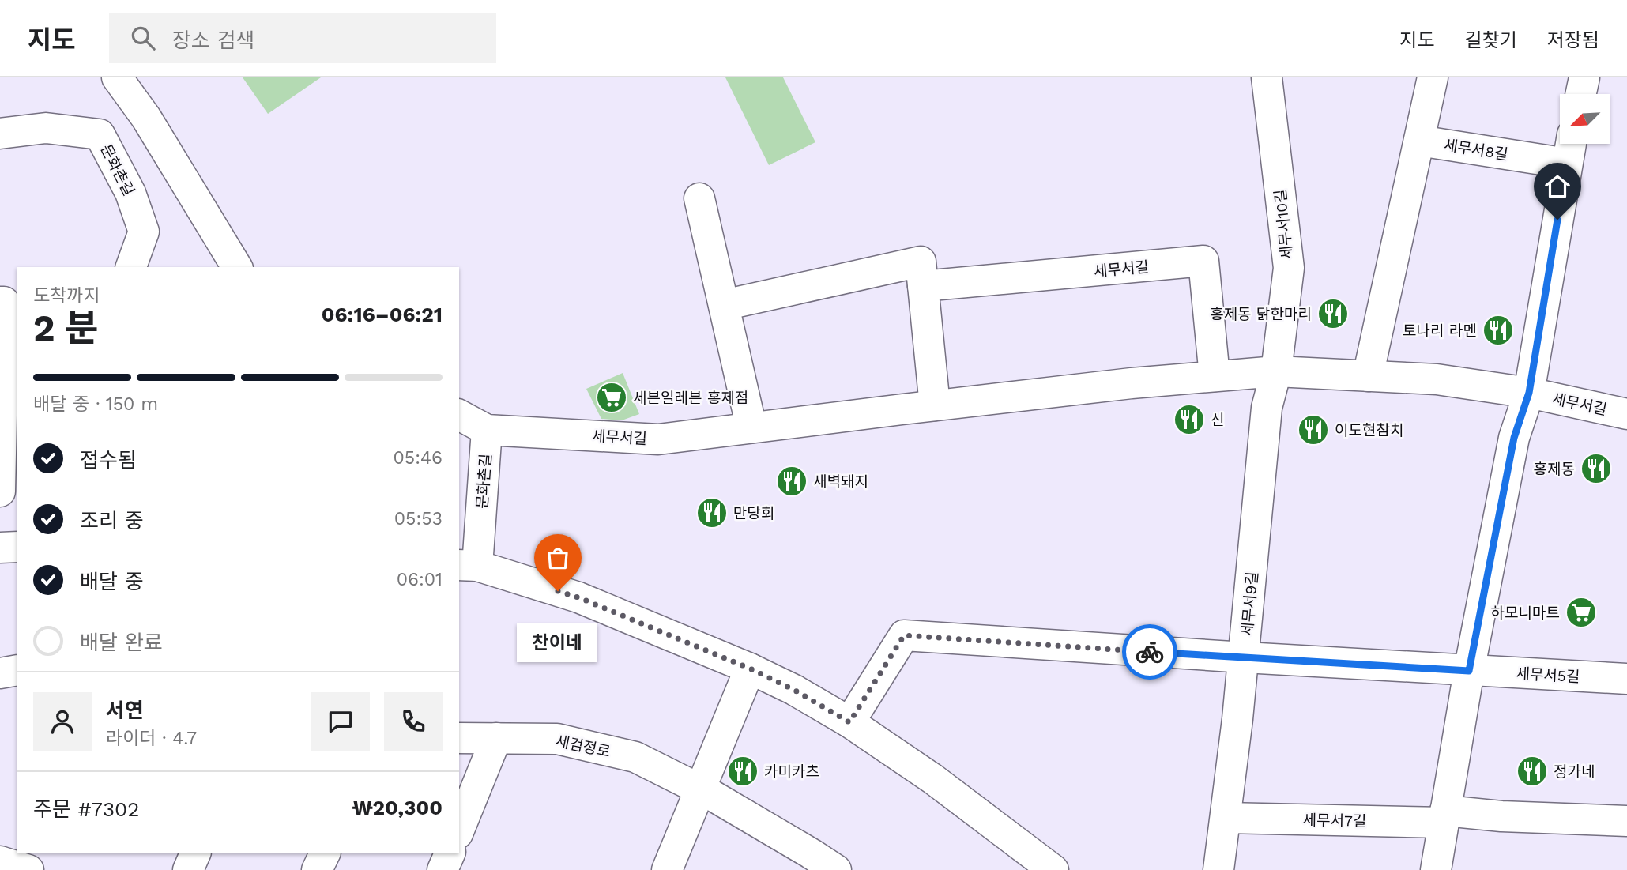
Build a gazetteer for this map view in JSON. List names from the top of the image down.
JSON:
{
  "streets": {
    "street": [
      "세무서8길",
      "문화촌길",
      "세무서10길",
      "세무서길",
      "세무서9길",
      "세무서5길",
      "세검정로",
      "세무서7길"
    ]
  },
  "crossings": [
    ["문화촌길", "세무서길"],
    ["세무서10길", "세무서길"],
    ["세무서10길", "세무서9길"],
    ["세무서길", "세무서9길"],
    ["세무서9길", "세무서7길"]
  ],
  "places": {
    "restaurant": [
      "홍제동 닭한마리",
      "토나리 라멘",
      "신",
      "이도현참치",
      "홍제동",
      "새벽돼지",
      "만당회",
      "카미카츠",
      "정가네"
    ],
    "supermarket": ["세븐일레븐 홍제점", "하모니마트"],
    "other": ["찬이네"]
  },
  "north": "bottom left",
  "page": {
    "header": "지도",
    "search": "장소 검색",
    "nav": ["지도", "길찾기", "저장됨"],
    "heading": ["2 분", "도착까지", "06:16–06:21"],
    "panel": [
      "서연",
      "라이더 · 4.7",
      "주문 #7302",
      "₩20,300"
    ],
    "bar": "배달 중 · 150 m",
    "list": [
      ["접수됨", "05:46"],
      ["조리 중", "05:53"],
      ["배달 중", "06:01"],
      "배달 완료"
    ],
    "bubble": "찬이네"
  }
}
